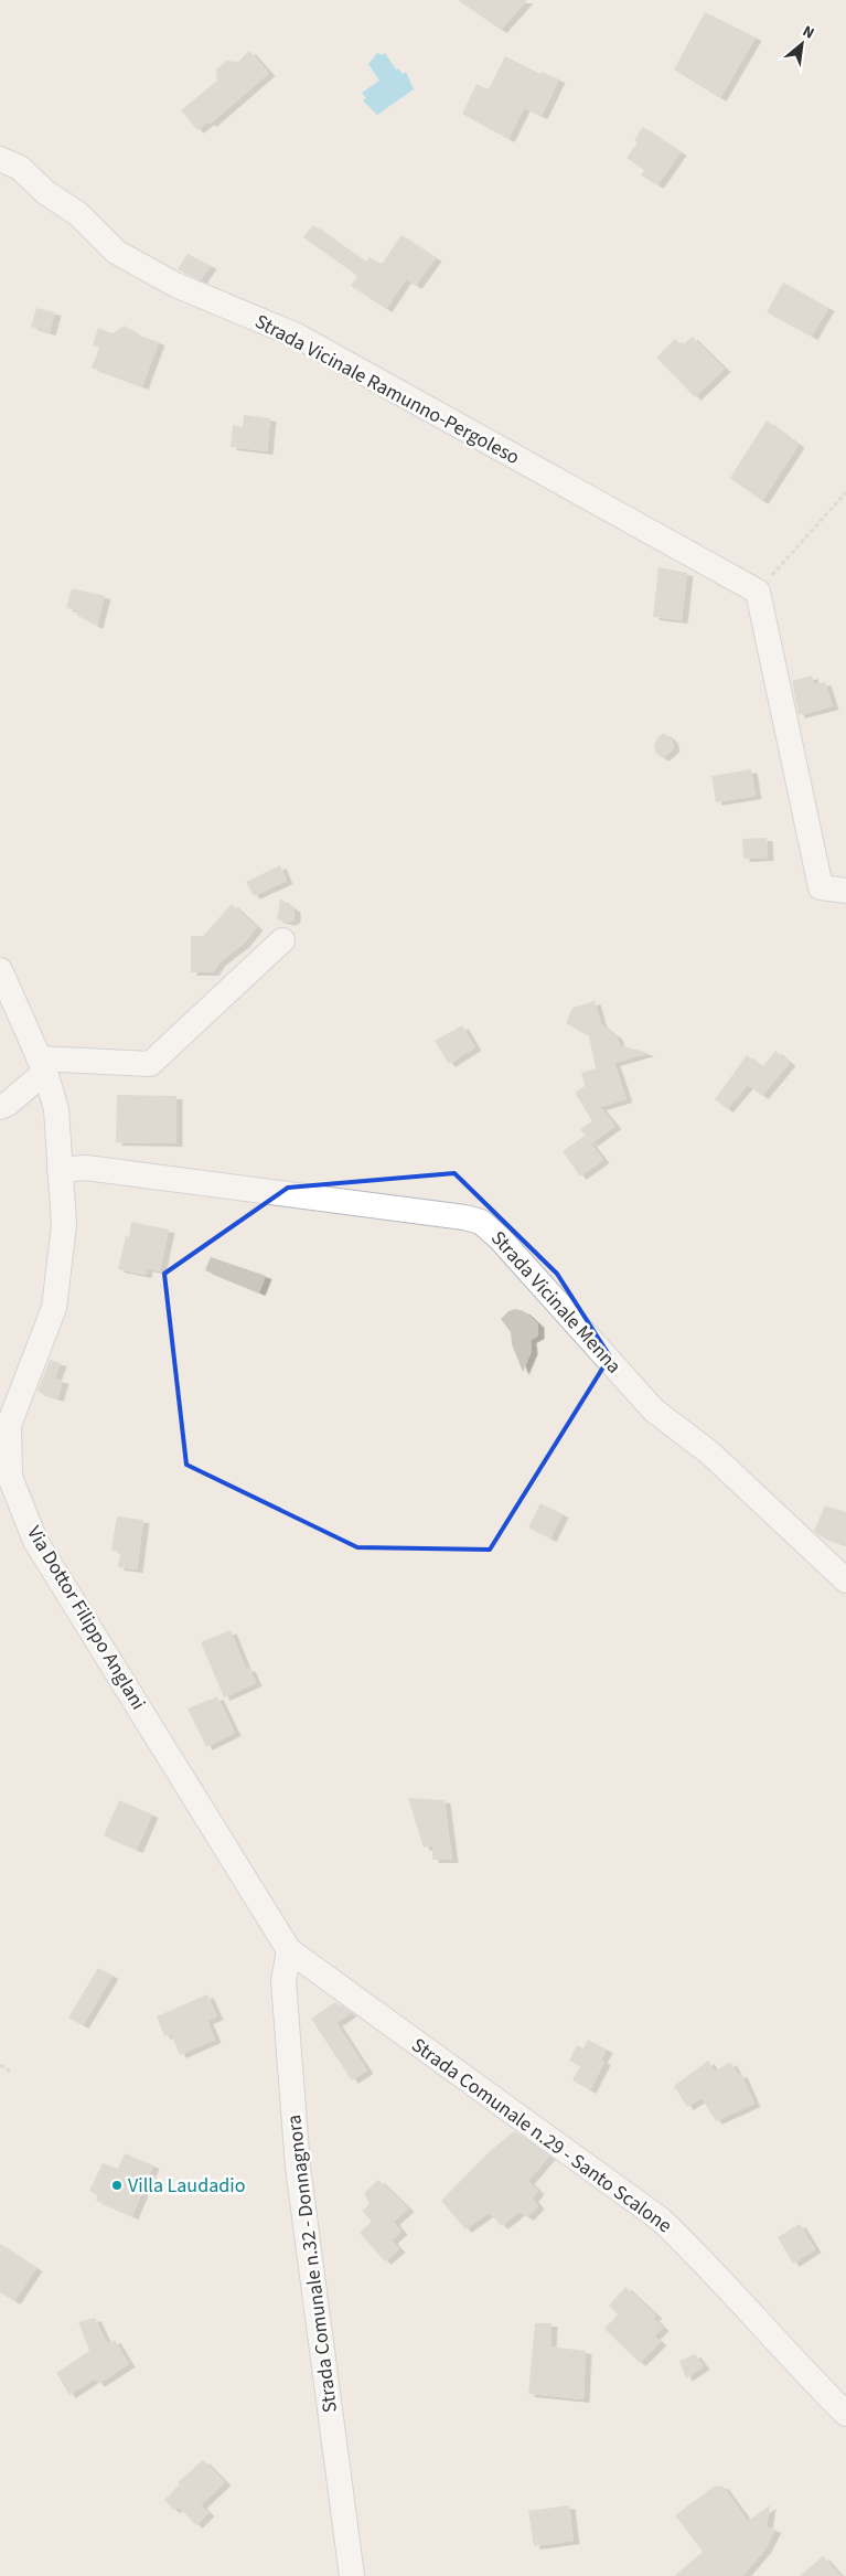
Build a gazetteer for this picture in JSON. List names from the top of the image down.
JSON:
{
  "streets": {
    "street": [
      "Strada Vicinale Ramunno-Pergoleso",
      "Strada Vicinale Menna",
      "Via Dottor Filippo Anglani",
      "Strada Comunale n.29 - Santo Scalone",
      "Strada Comunale n.32 - Donnagnora"
    ]
  },
  "crossings": [
    ["Strada Vicinale Menna", "Via Dottor Filippo Anglani"],
    ["Via Dottor Filippo Anglani", "Strada Comunale n.29 - Santo Scalone"],
    ["Via Dottor Filippo Anglani", "Strada Comunale n.32 - Donnagnora"],
    ["Strada Comunale n.29 - Santo Scalone", "Strada Comunale n.32 - Donnagnora"]
  ],
  "places": ["Villa Laudadio"],
  "north": "top right"
}
